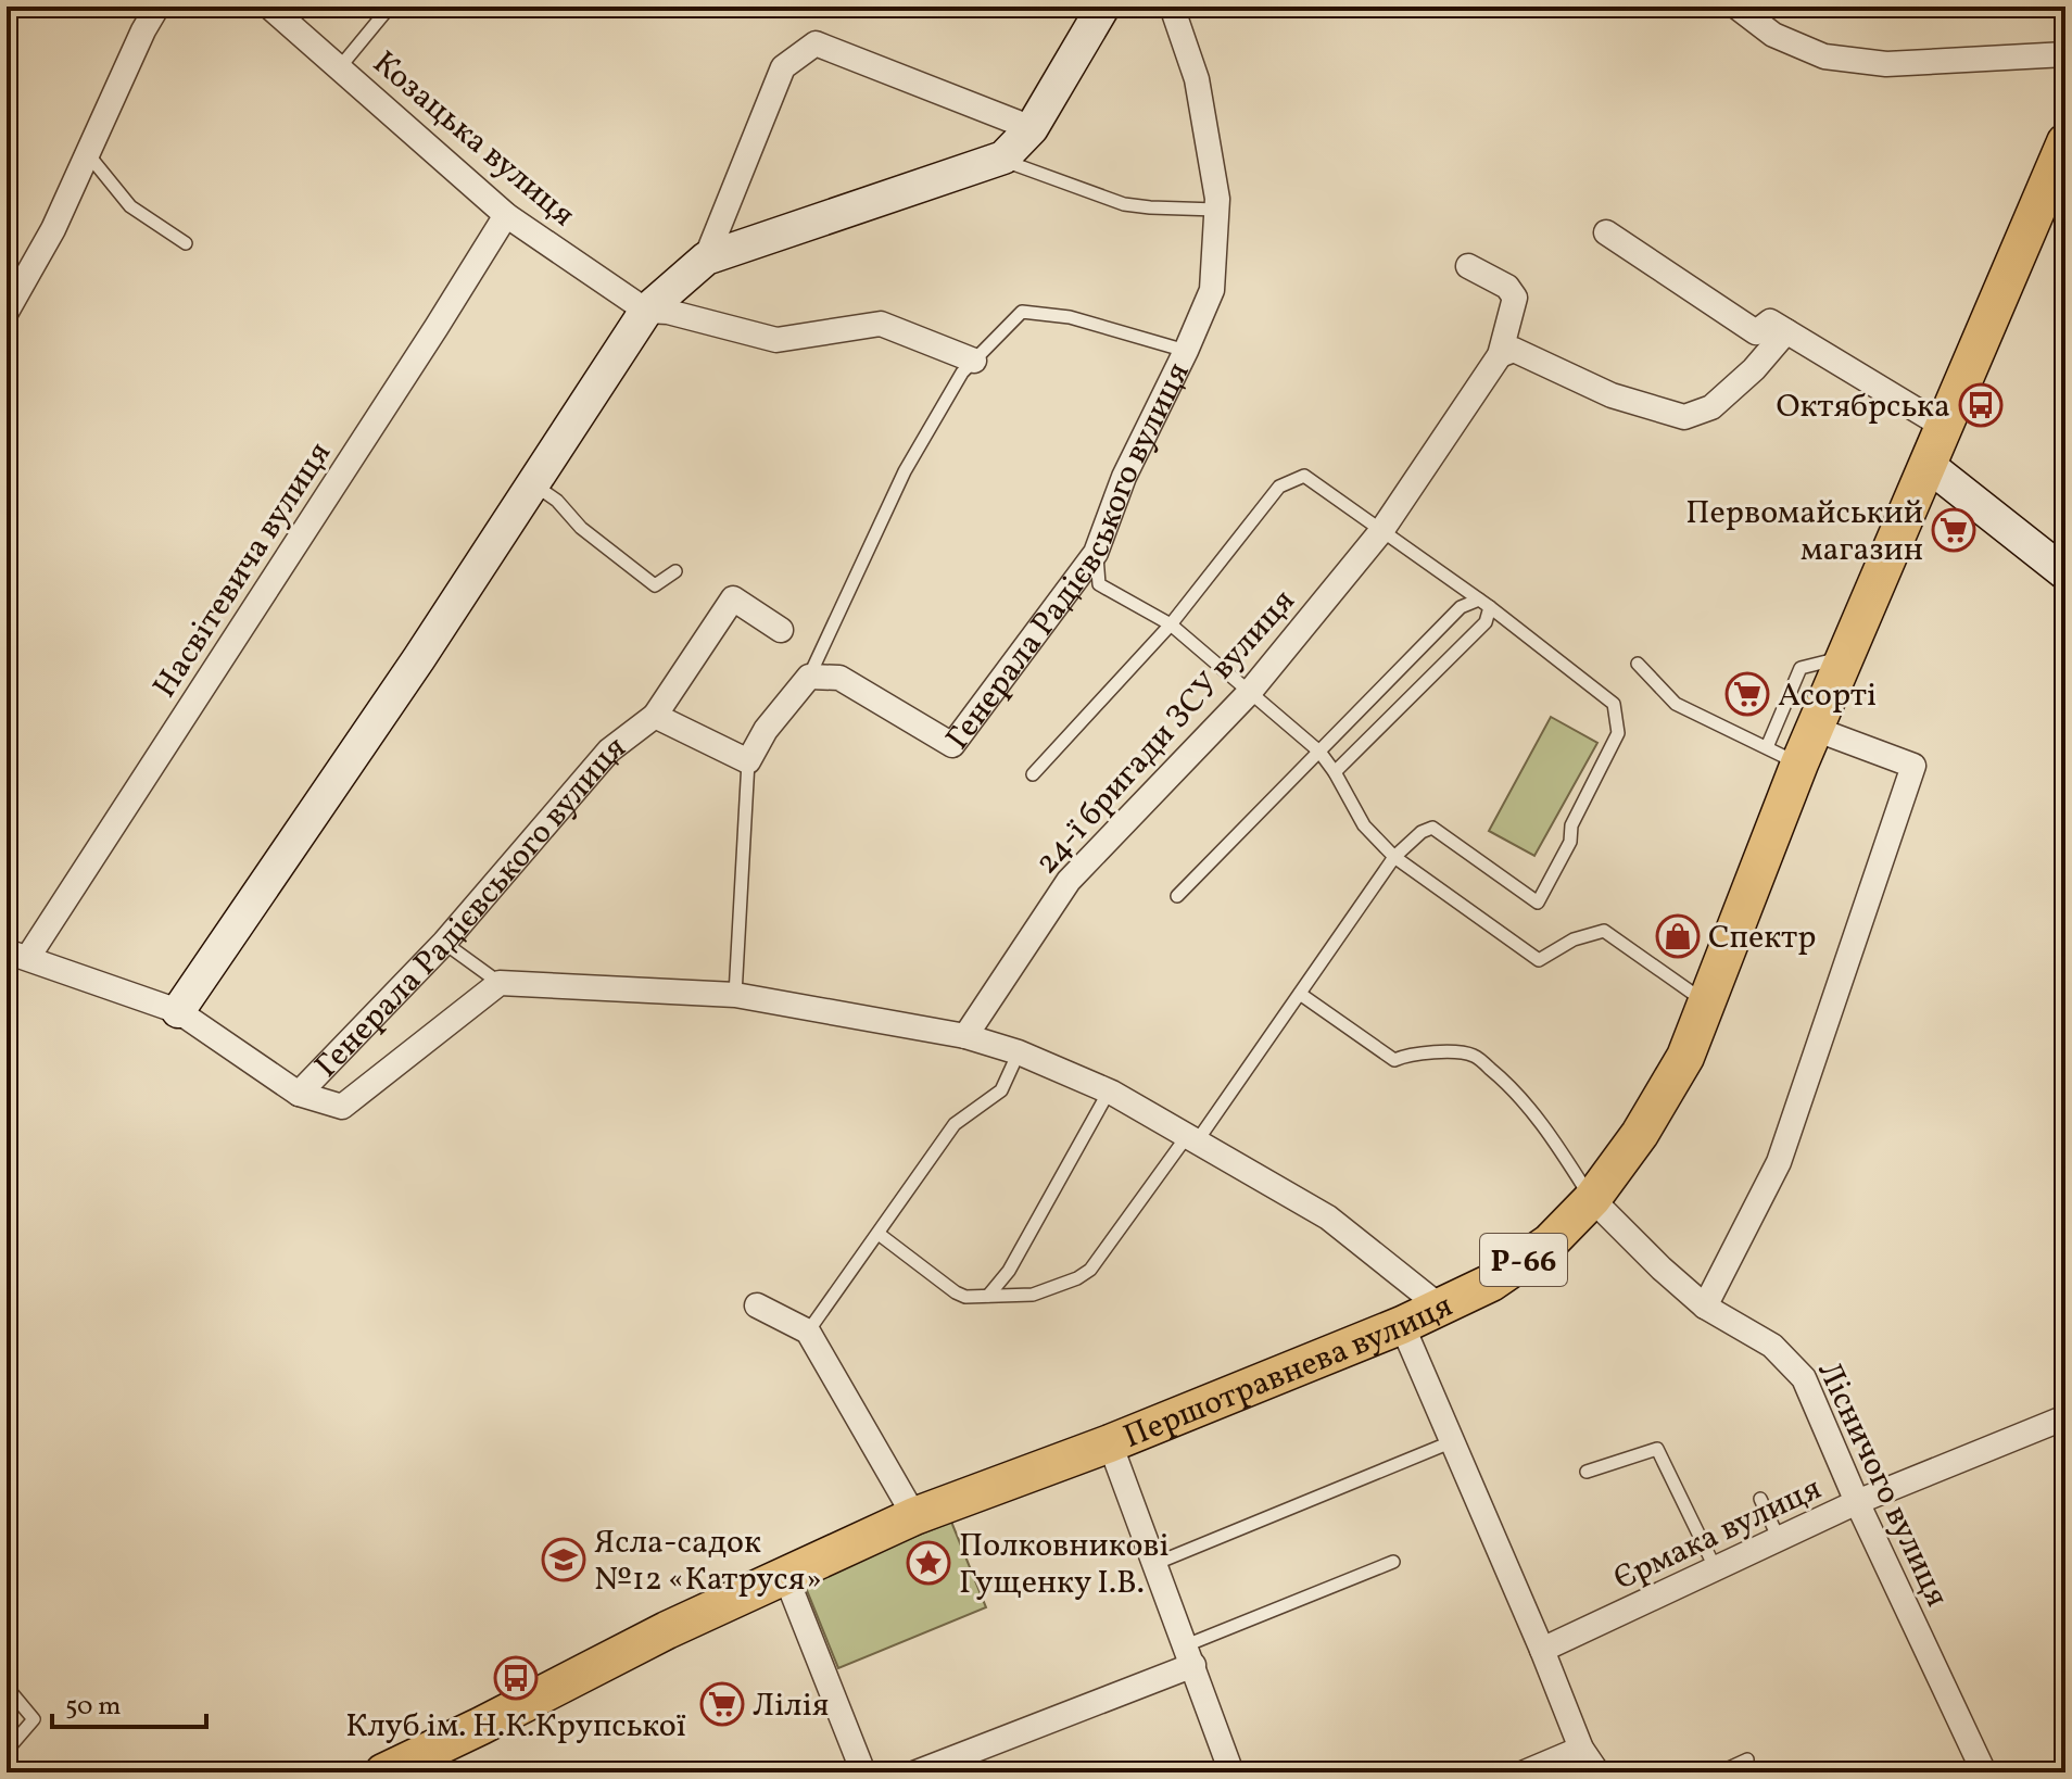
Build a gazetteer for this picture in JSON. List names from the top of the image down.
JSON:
{
  "streets": {
    "main road": ["Р-66", "Першотравнева вулиця"],
    "street": [
      "Козацька вулиця",
      "Генерала Радієвського вулиця",
      "Насвітевича вулиця",
      "24-ї бригади ЗСУ вулиця",
      "Лісничого вулиця",
      "Єрмака вулиця"
    ]
  },
  "crossings": [
    ["Козацька вулиця", "Насвітевича вулиця"],
    ["Першотравнева вулиця", "Лісничого вулиця"],
    ["Лісничого вулиця", "Єрмака вулиця"]
  ],
  "places": {
    "bus stop": ["Октябрська", "Клуб ім. Н.К.Крупської"],
    "supermarket": ["Первомайський магазин", "Асорті", "Лілія"],
    "shop": ["Спектр"],
    "school or university": ["Ясла-садок №12 «Катруся»"],
    "place": ["Полковникові Гущенку І.В."]
  },
  "scale_bar": "50 m"
}
